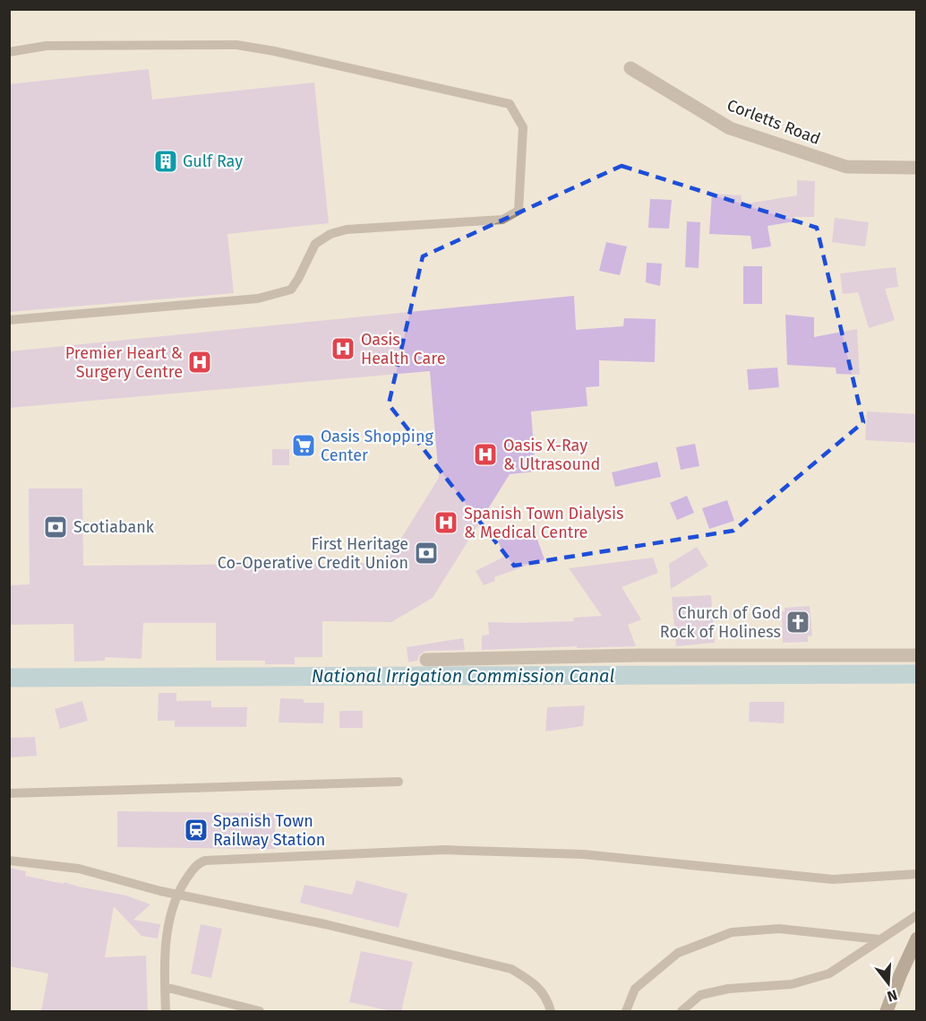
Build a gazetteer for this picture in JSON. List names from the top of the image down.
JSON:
{
  "streets": {
    "street": ["Corletts Road"]
  },
  "water": ["National Irrigation Commission Canal"],
  "places": {
    "building": ["Gulf Ray"],
    "hospital": [
      "Oasis Health Care",
      "Premier Heart & Surgery Centre",
      "Oasis X-Ray & Ultrasound",
      "Spanish Town Dialysis & Medical Centre"
    ],
    "supermarket": ["Oasis Shopping Center"],
    "bank": ["Scotiabank", "First Heritage Co-Operative Credit Union"],
    "church": ["Church of God Rock of Holiness"],
    "station": ["Spanish Town Railway Station"]
  },
  "north": "bottom"
}
